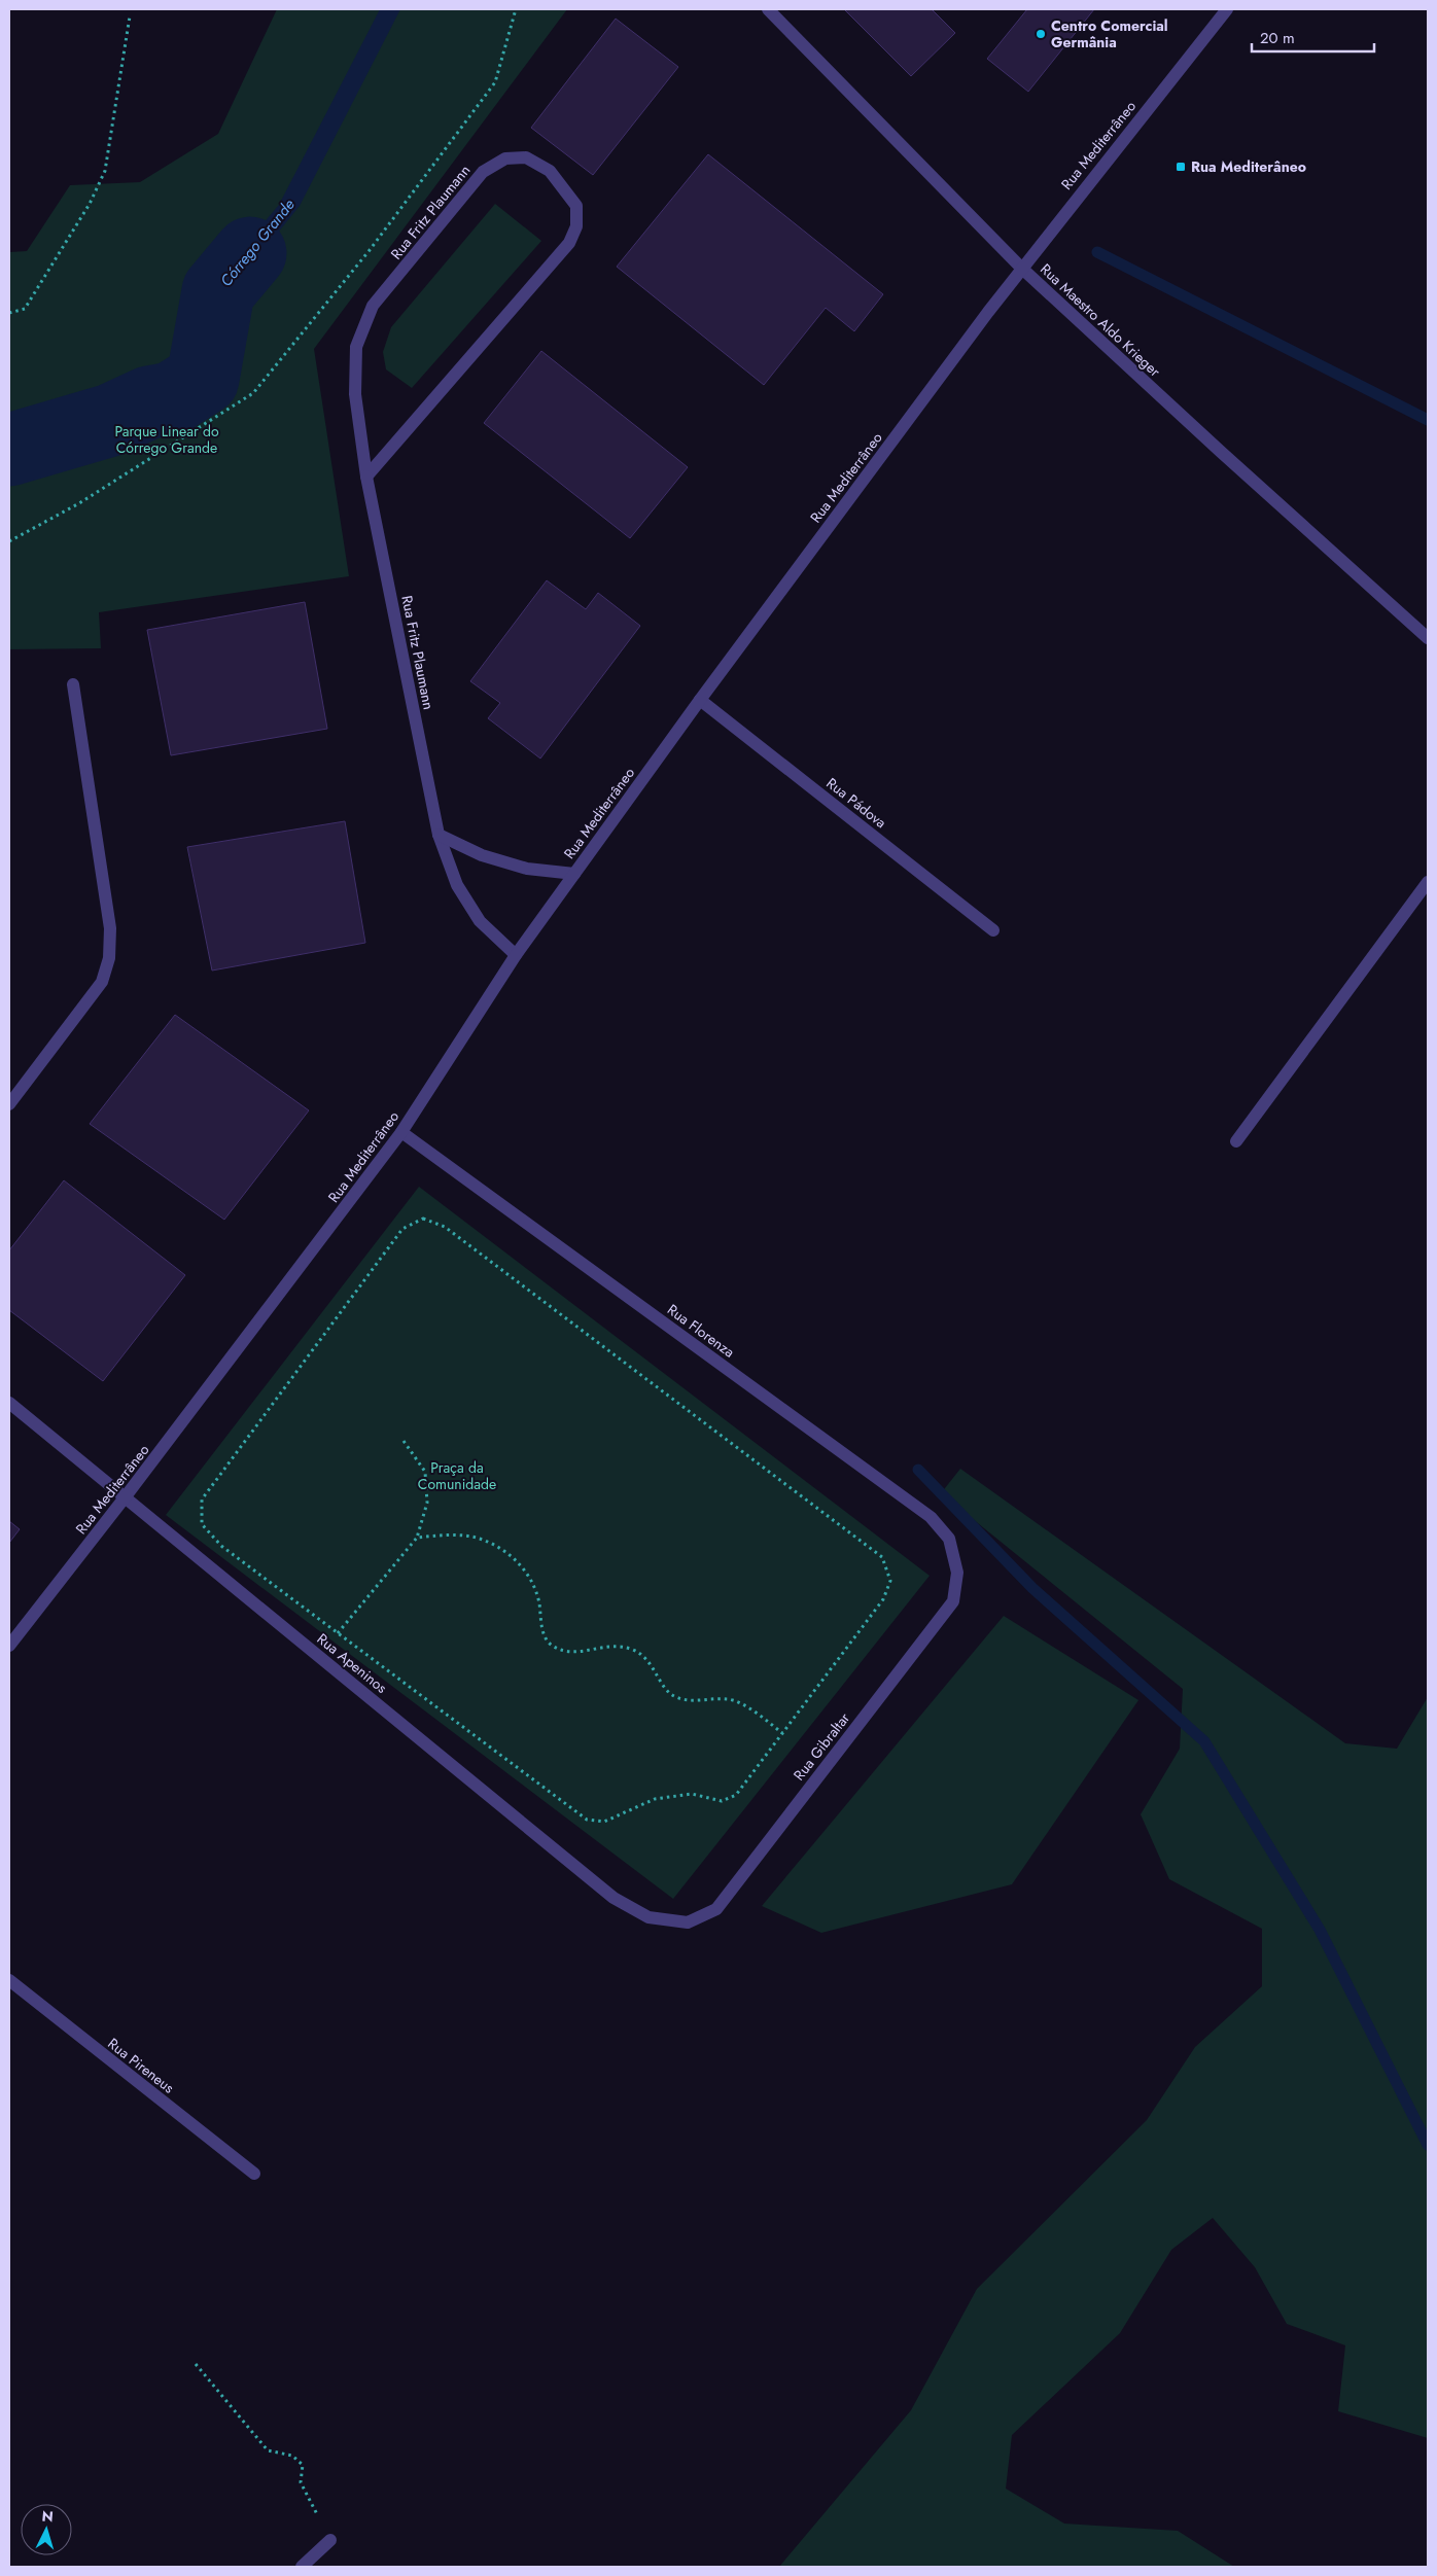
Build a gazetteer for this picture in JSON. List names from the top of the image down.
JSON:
{
  "streets": {
    "street": [
      "Rua Mediterrâneo",
      "Rua Fritz Plaumann",
      "Rua Maestro Aldo Krieger",
      "Rua Pádova",
      "Rua Florenza",
      "Rua Apeninos",
      "Rua Gibraltar",
      "Rua Pireneus"
    ]
  },
  "crossings": [
    ["Rua Mediterrâneo", "Rua Fritz Plaumann"],
    ["Rua Mediterrâneo", "Rua Maestro Aldo Krieger"],
    ["Rua Mediterrâneo", "Rua Pádova"],
    ["Rua Mediterrâneo", "Rua Florenza"],
    ["Rua Mediterrâneo", "Rua Apeninos"],
    ["Rua Florenza", "Rua Gibraltar"],
    ["Rua Apeninos", "Rua Gibraltar"]
  ],
  "water": ["Córrego Grande"],
  "parks": ["Parque Linear do Córrego Grande", "Praça da Comunidade"],
  "places": {
    "other": ["Centro Comercial Germânia"],
    "transit": ["Rua Mediterâneo"]
  },
  "scale_bar": "20 m",
  "north": "top"
}
